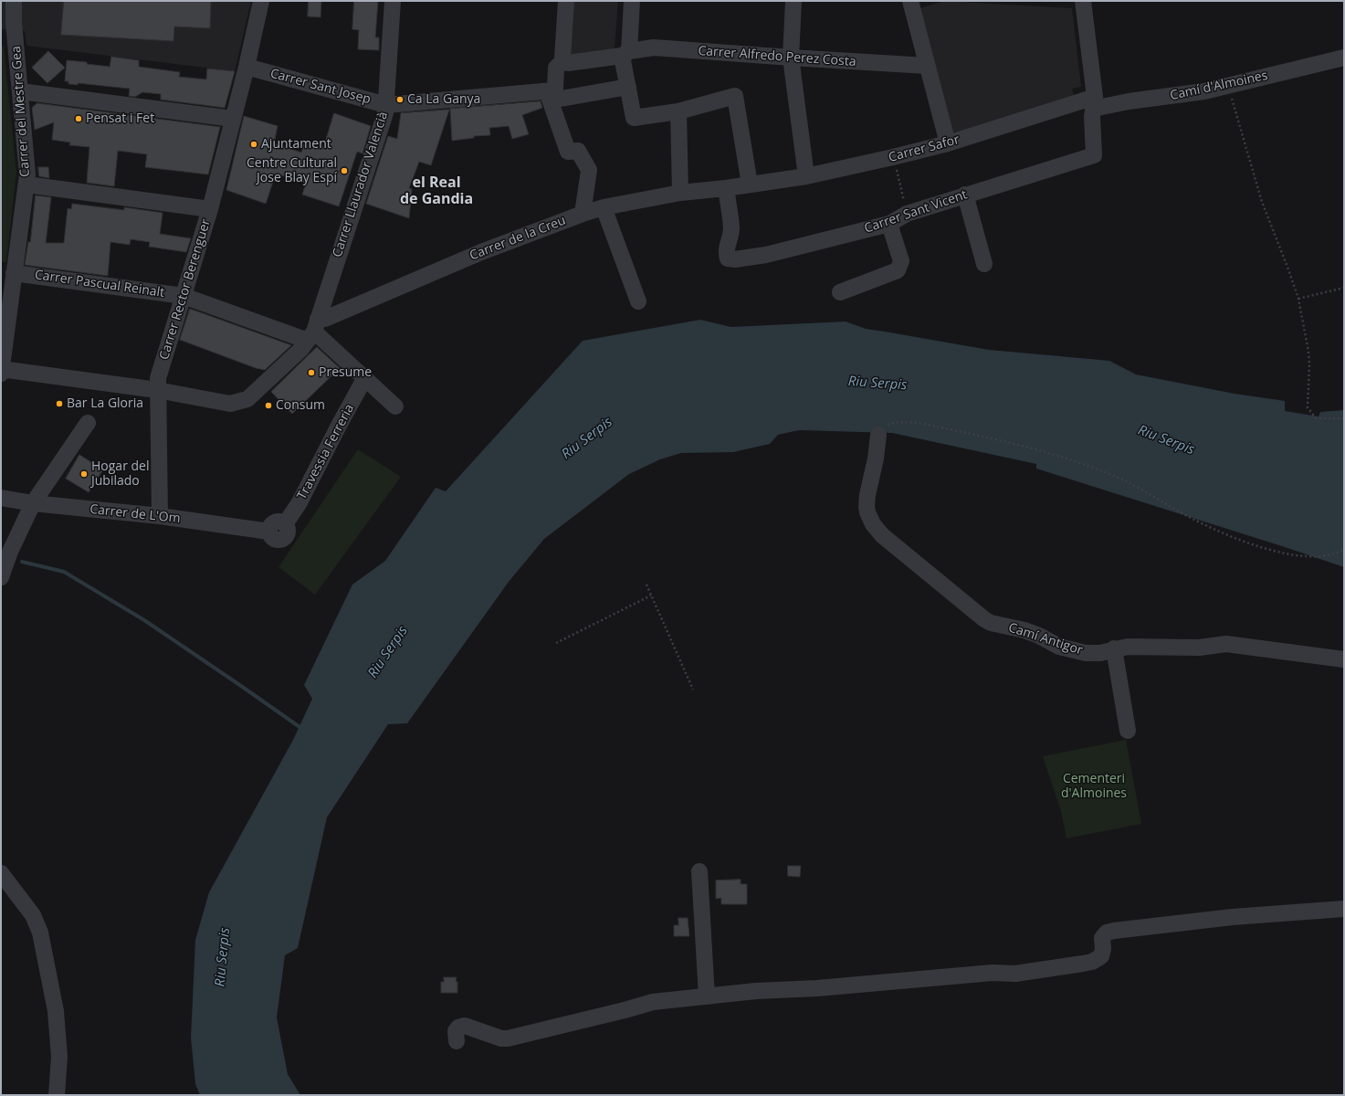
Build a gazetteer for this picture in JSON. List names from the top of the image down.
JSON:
{
  "streets": {
    "street": [
      "Carrer Alfredo Perez Costa",
      "Camí d'Almoines",
      "Carrer Sant Josep",
      "Carrer del Mestre Gea",
      "Carrer Safor",
      "Carrer Llaurador Valencià",
      "Carrer Sant Vicent",
      "Carrer de la Creu",
      "Carrer Pascual Reinalt",
      "Carrer Rector Berenguer",
      "Travessia Ferreria",
      "Carrer de L'Om",
      "Camí Antigor"
    ]
  },
  "crossings": [
    ["Camí d'Almoines", "Carrer Safor"],
    ["Camí d'Almoines", "Carrer Sant Vicent"],
    ["Carrer Sant Josep", "Carrer Llaurador Valencià"],
    ["Carrer Sant Josep", "Carrer Rector Berenguer"],
    ["Carrer del Mestre Gea", "Carrer Pascual Reinalt"],
    ["Carrer Safor", "Carrer Sant Vicent"],
    ["Carrer Safor", "Carrer de la Creu"],
    ["Carrer Llaurador Valencià", "Carrer de la Creu"],
    ["Carrer Llaurador Valencià", "Carrer Pascual Reinalt"],
    ["Carrer Sant Vicent", "Carrer de la Creu"],
    ["Carrer de la Creu", "Carrer Pascual Reinalt"],
    ["Carrer Pascual Reinalt", "Carrer Rector Berenguer"],
    ["Carrer Rector Berenguer", "Carrer de L'Om"],
    ["Travessia Ferreria", "Carrer de L'Om"]
  ],
  "districts": ["el Real de Gandia"],
  "water": ["Riu Serpis"],
  "parks": ["Cementeri d'Almoines"],
  "places": [
    "Ca La Ganya",
    "Pensat i Fet",
    "Ajuntament",
    "Centre Cultural Jose Blay Espí",
    "Presume",
    "Bar La Gloria",
    "Consum",
    "Hogar del Jubilado"
  ]
}
